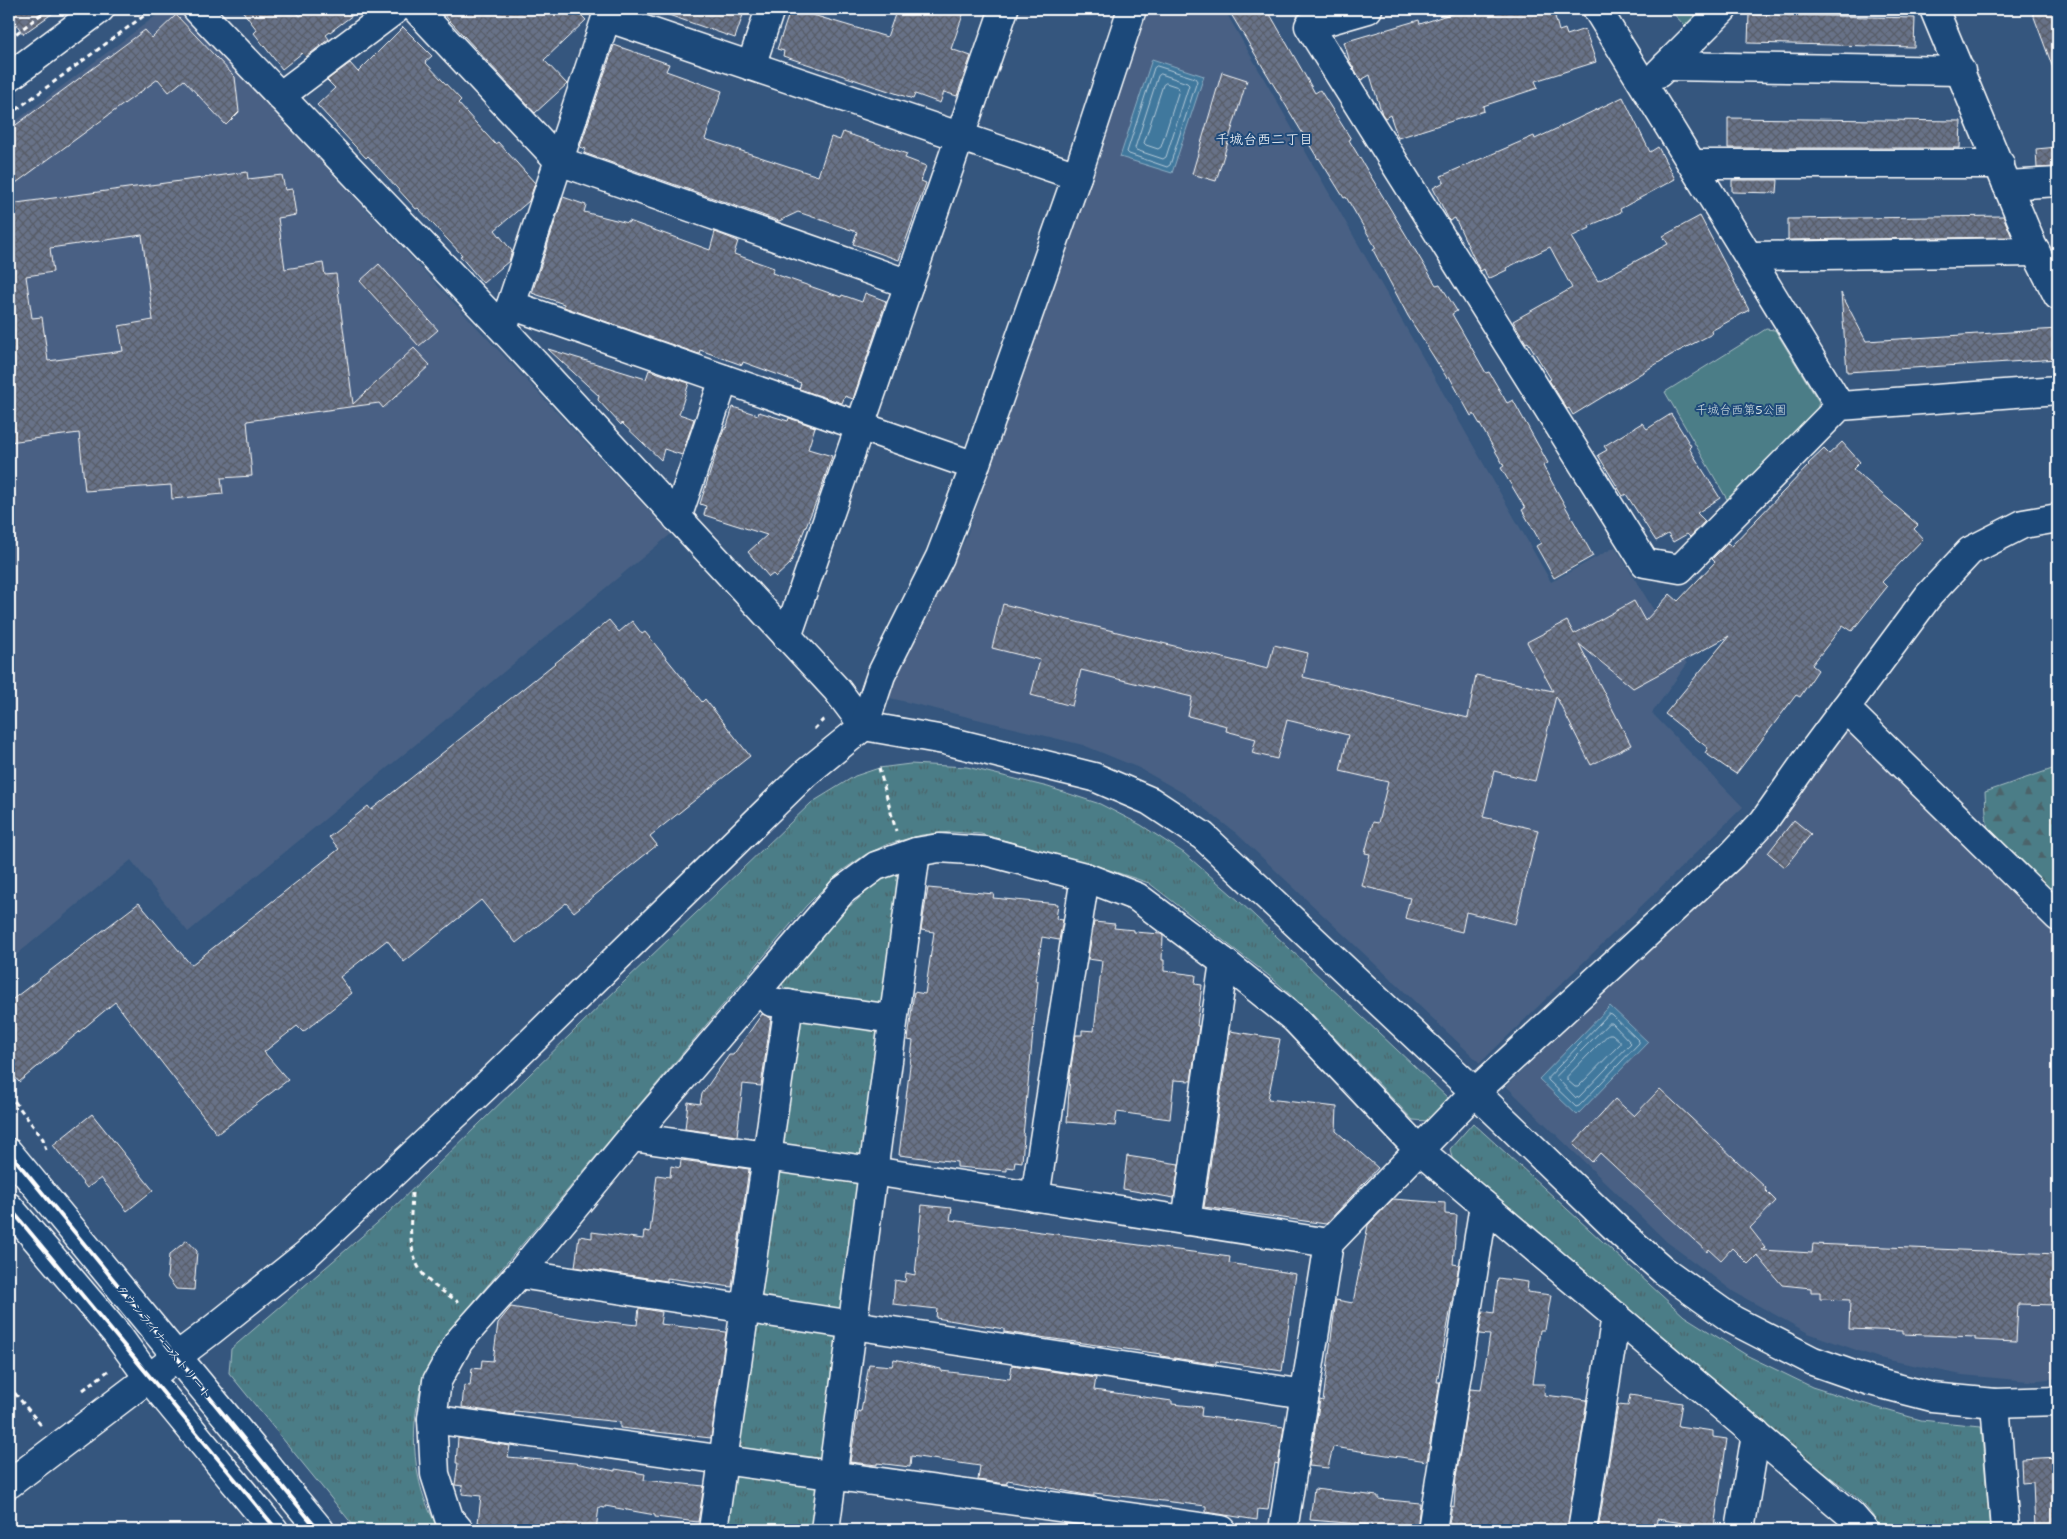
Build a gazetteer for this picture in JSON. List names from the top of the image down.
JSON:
{
  "streets": {
    "street": ["タウンライナーストリート"]
  },
  "districts": ["千城台西二丁目"],
  "parks": ["千城台西第5公園"]
}
